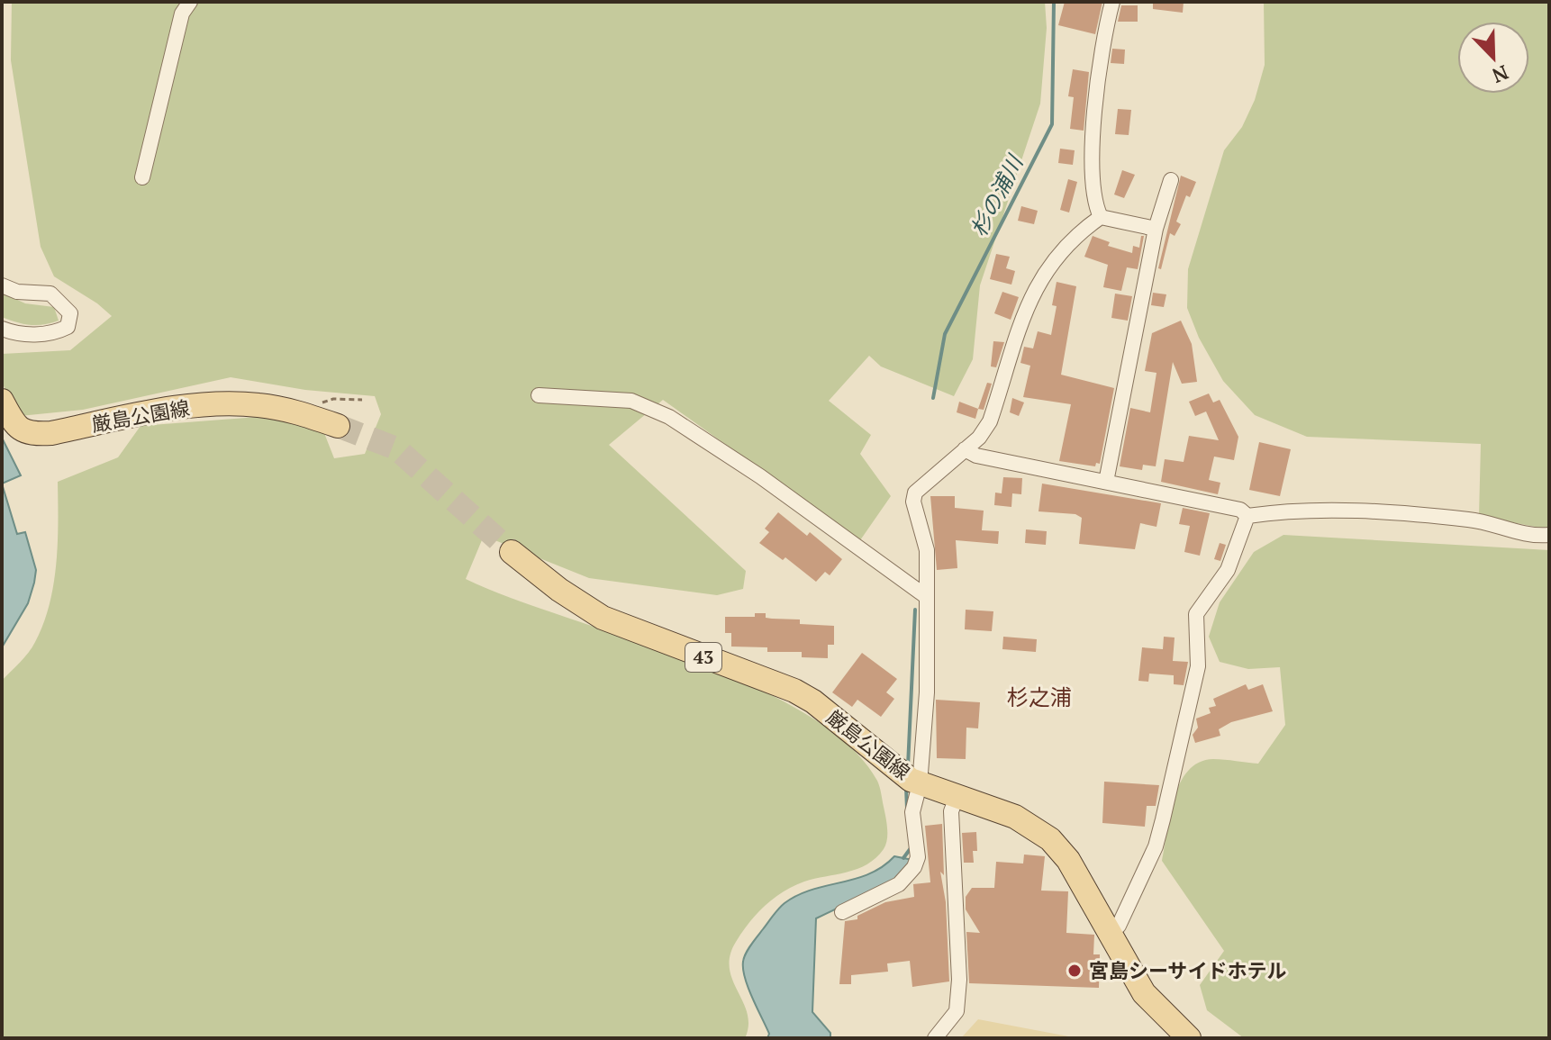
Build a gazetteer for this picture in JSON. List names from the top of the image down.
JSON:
{
  "streets": {
    "main road": ["厳島公園線", "43"]
  },
  "districts": ["杉之浦"],
  "water": ["杉の浦川"],
  "places": ["宮島シーサイドホテル"],
  "north": "bottom right"
}
